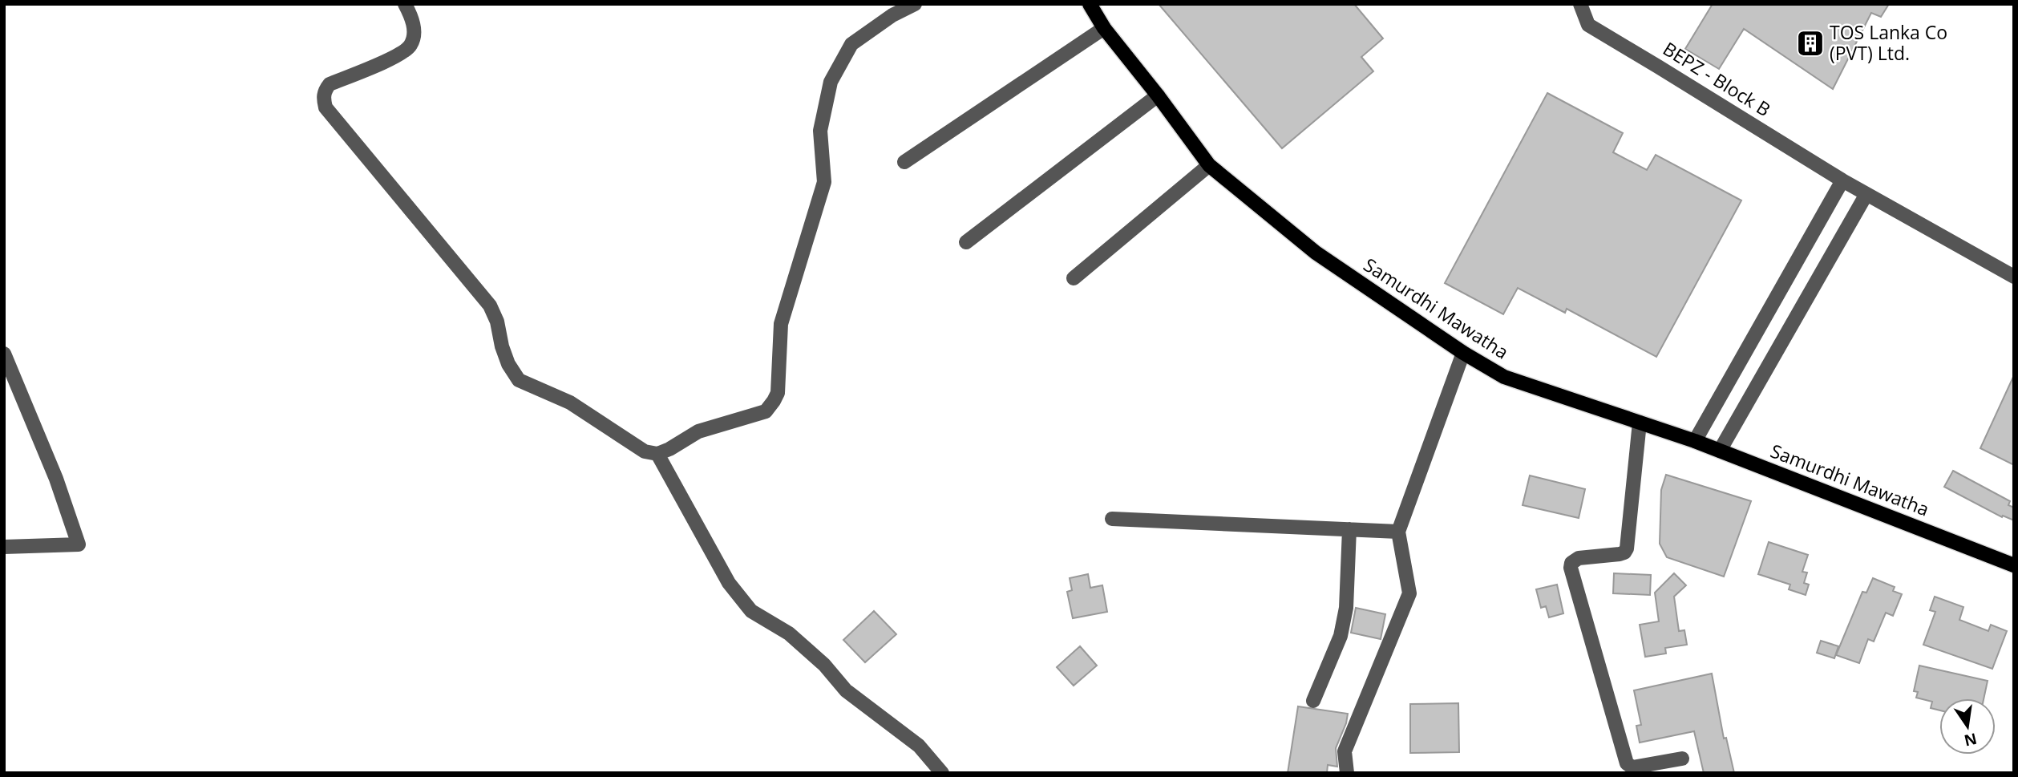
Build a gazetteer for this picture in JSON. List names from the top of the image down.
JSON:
{
  "streets": {
    "main road": ["Samurdhi Mawatha"],
    "street": ["BEPZ - Block B"]
  },
  "places": {
    "building": ["TOS Lanka Co (PVT) Ltd."]
  },
  "north": "bottom"
}
